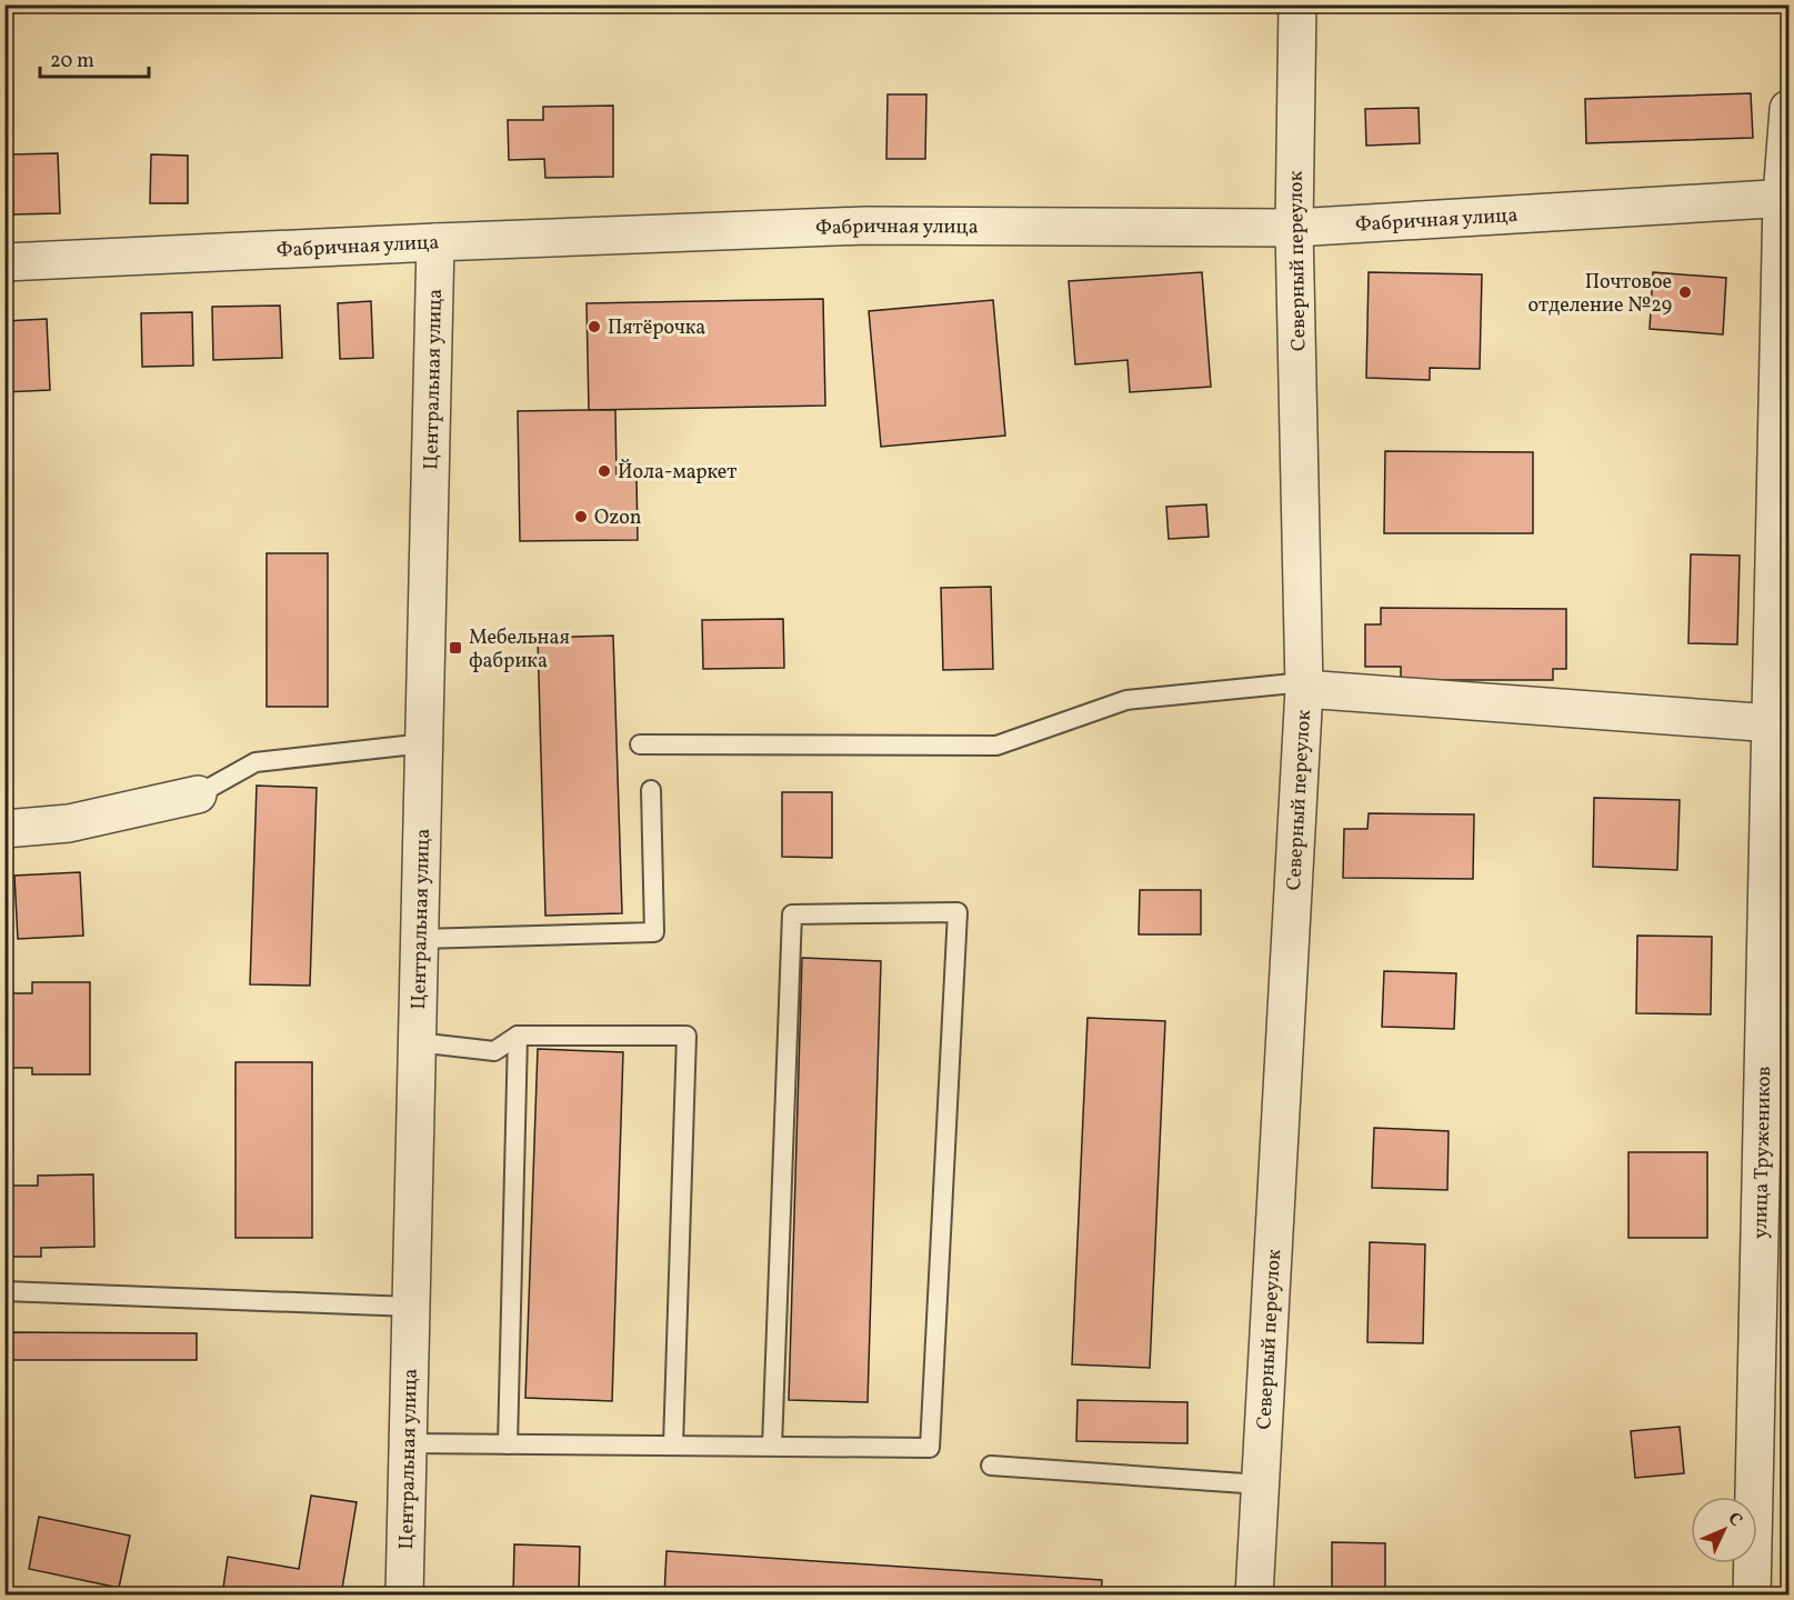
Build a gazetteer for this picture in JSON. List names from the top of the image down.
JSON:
{
  "streets": {
    "street": [
      "Фабричная улица",
      "Северный переулок",
      "Центральная улица",
      "улица Тружеников"
    ]
  },
  "crossings": [
    ["Фабричная улица", "Северный переулок"],
    ["Фабричная улица", "Центральная улица"],
    ["Фабричная улица", "улица Тружеников"]
  ],
  "places": {
    "other": [
      "Почтовое отделение №29",
      "Пятёрочка",
      "Йола-маркет",
      "Ozon"
    ],
    "transit": ["Мебельная фабрика"]
  },
  "scale_bar": "20 m",
  "north": "top right"
}
